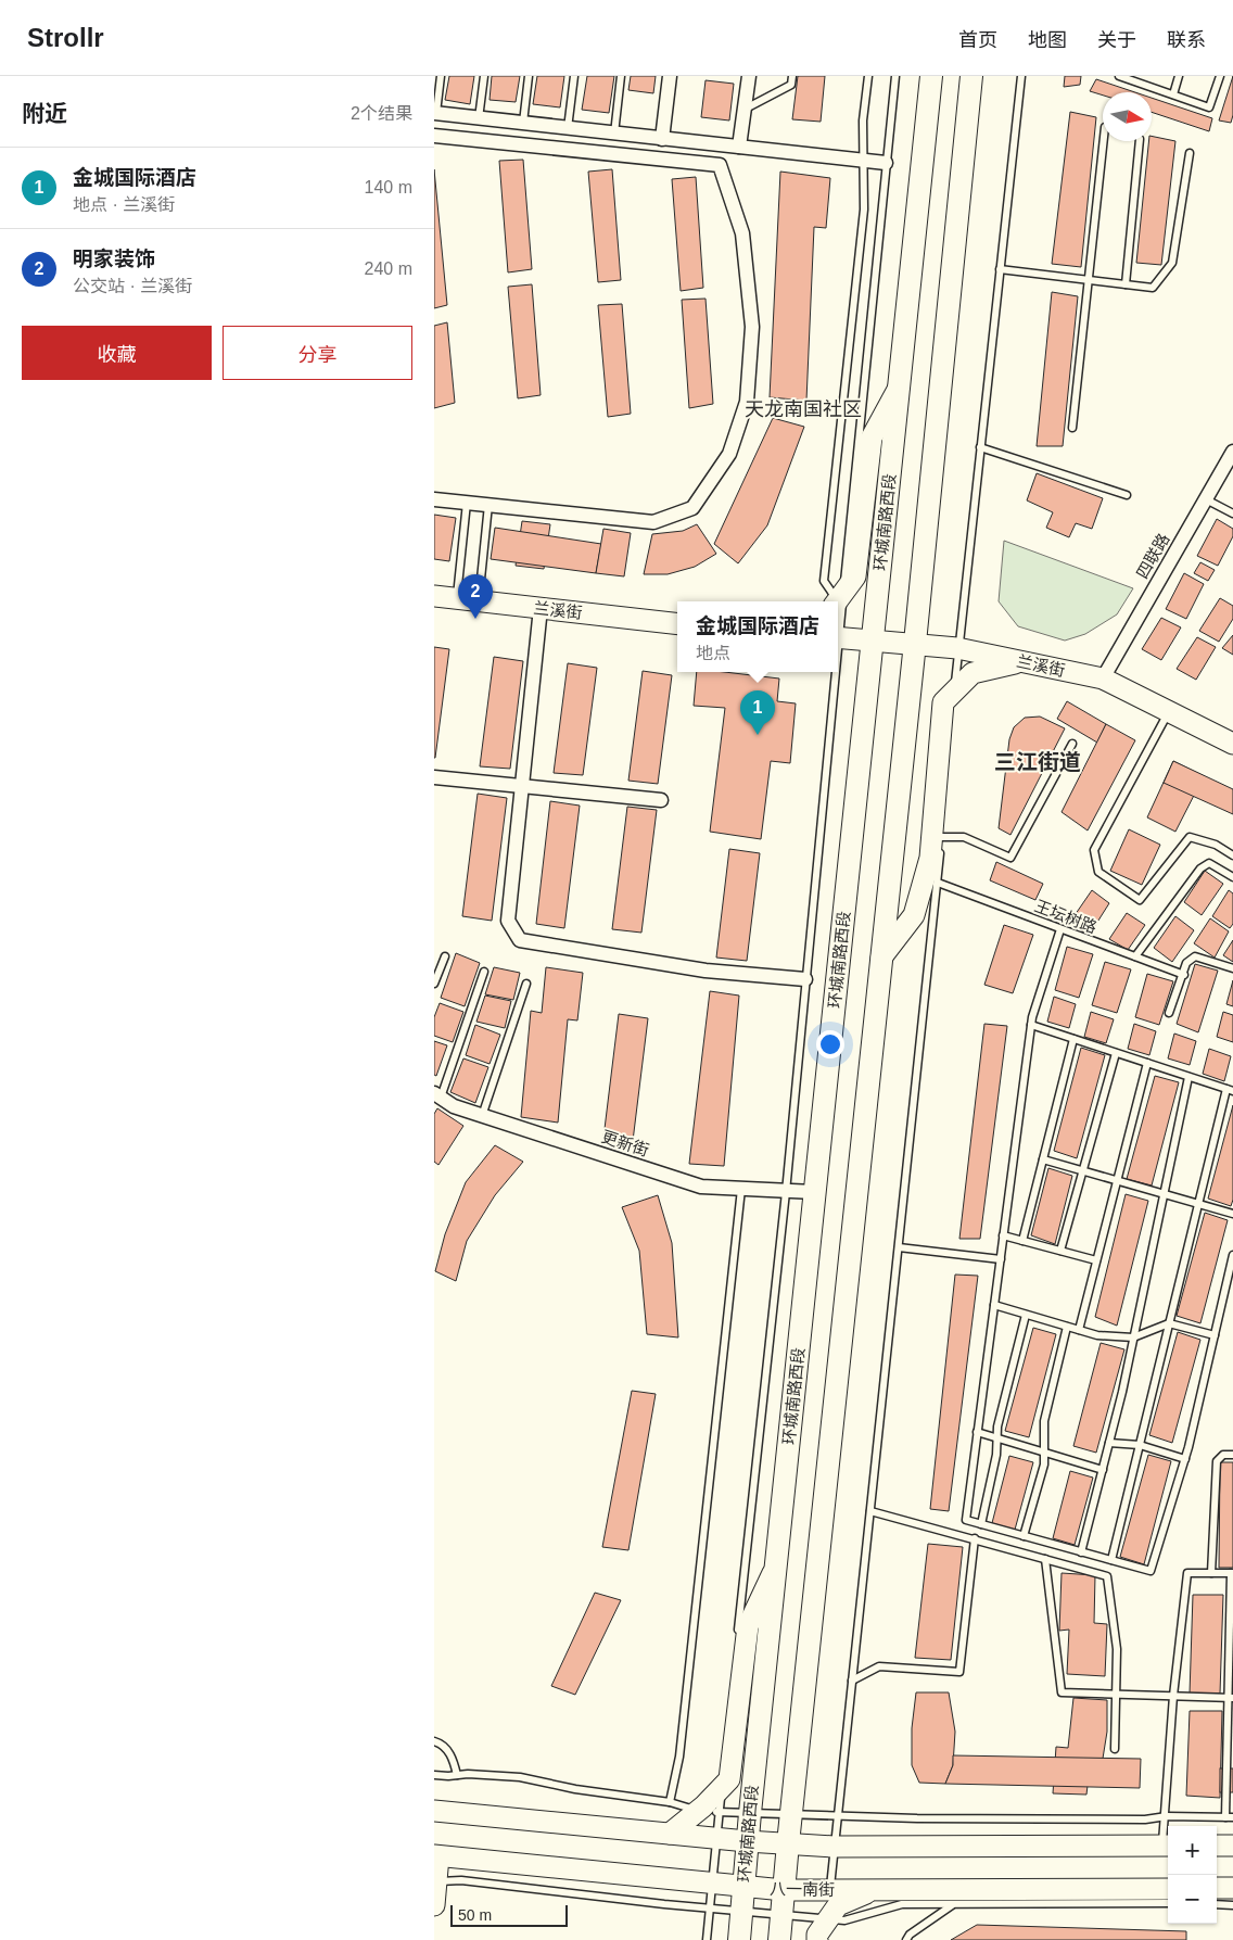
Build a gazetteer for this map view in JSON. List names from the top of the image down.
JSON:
{
  "streets": {
    "main road": ["环城南路西段", "兰溪街", "八一南街"],
    "street": ["四联路", "更新街"],
    "lane": ["王坛树路"]
  },
  "crossings": [
    ["环城南路西段", "兰溪街"],
    ["环城南路西段", "更新街"],
    ["环城南路西段", "八一南街"],
    ["四联路", "兰溪街"]
  ],
  "districts": ["天龙南国社区", "三江街道"],
  "scale_bar": "50 m",
  "north": "right",
  "page": {
    "header": "Strollr",
    "nav": [
      "首页",
      "地图",
      "关于",
      "联系"
    ],
    "heading": ["附近", "2个结果"],
    "list": [
      {
        "mark": "1",
        "name": "金城国际酒店",
        "note": "地点 · 兰溪街",
        "value": "140 m"
      },
      {
        "mark": "2",
        "name": "明家装饰",
        "note": "公交站 · 兰溪街",
        "value": "240 m"
      }
    ],
    "buttons": ["收藏", "分享"],
    "pins": ["2", "1"],
    "popup": ["金城国际酒店", "地点"],
    "map_buttons": ["+", "−"],
    "scale": "50 m"
  }
}
